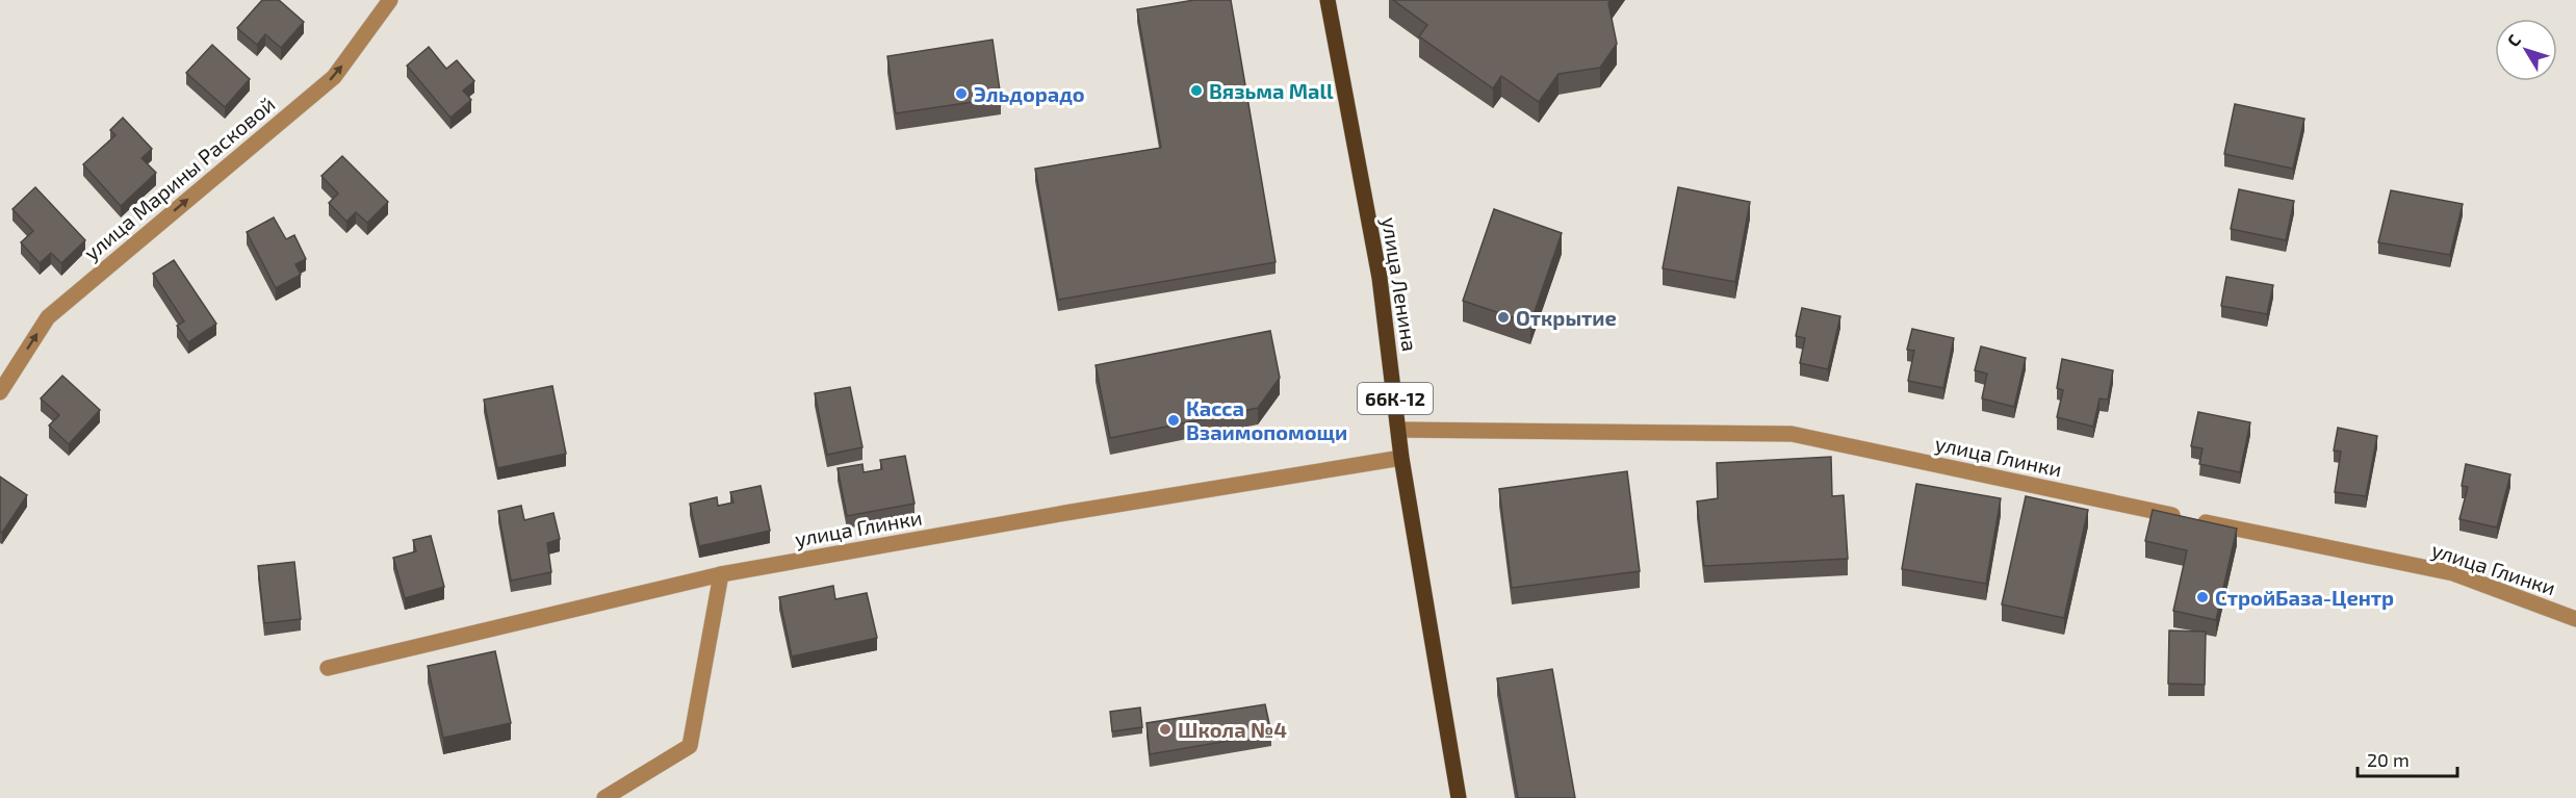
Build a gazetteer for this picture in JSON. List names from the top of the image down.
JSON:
{
  "streets": {
    "main road": ["улица Ленина", "66К-12"],
    "street": ["улица Марины Расковой", "улица Глинки"]
  },
  "crossings": [
    ["улица Ленина", "улица Глинки"]
  ],
  "one_way": ["улица Марины Расковой"],
  "places": [
    "Вязьма Mall",
    "Эльдорадо",
    "Открытие",
    "Касса Взаимопомощи",
    "СтройБаза-Центр",
    "Школа №4"
  ],
  "scale_bar": "20 m",
  "north": "top left"
}
